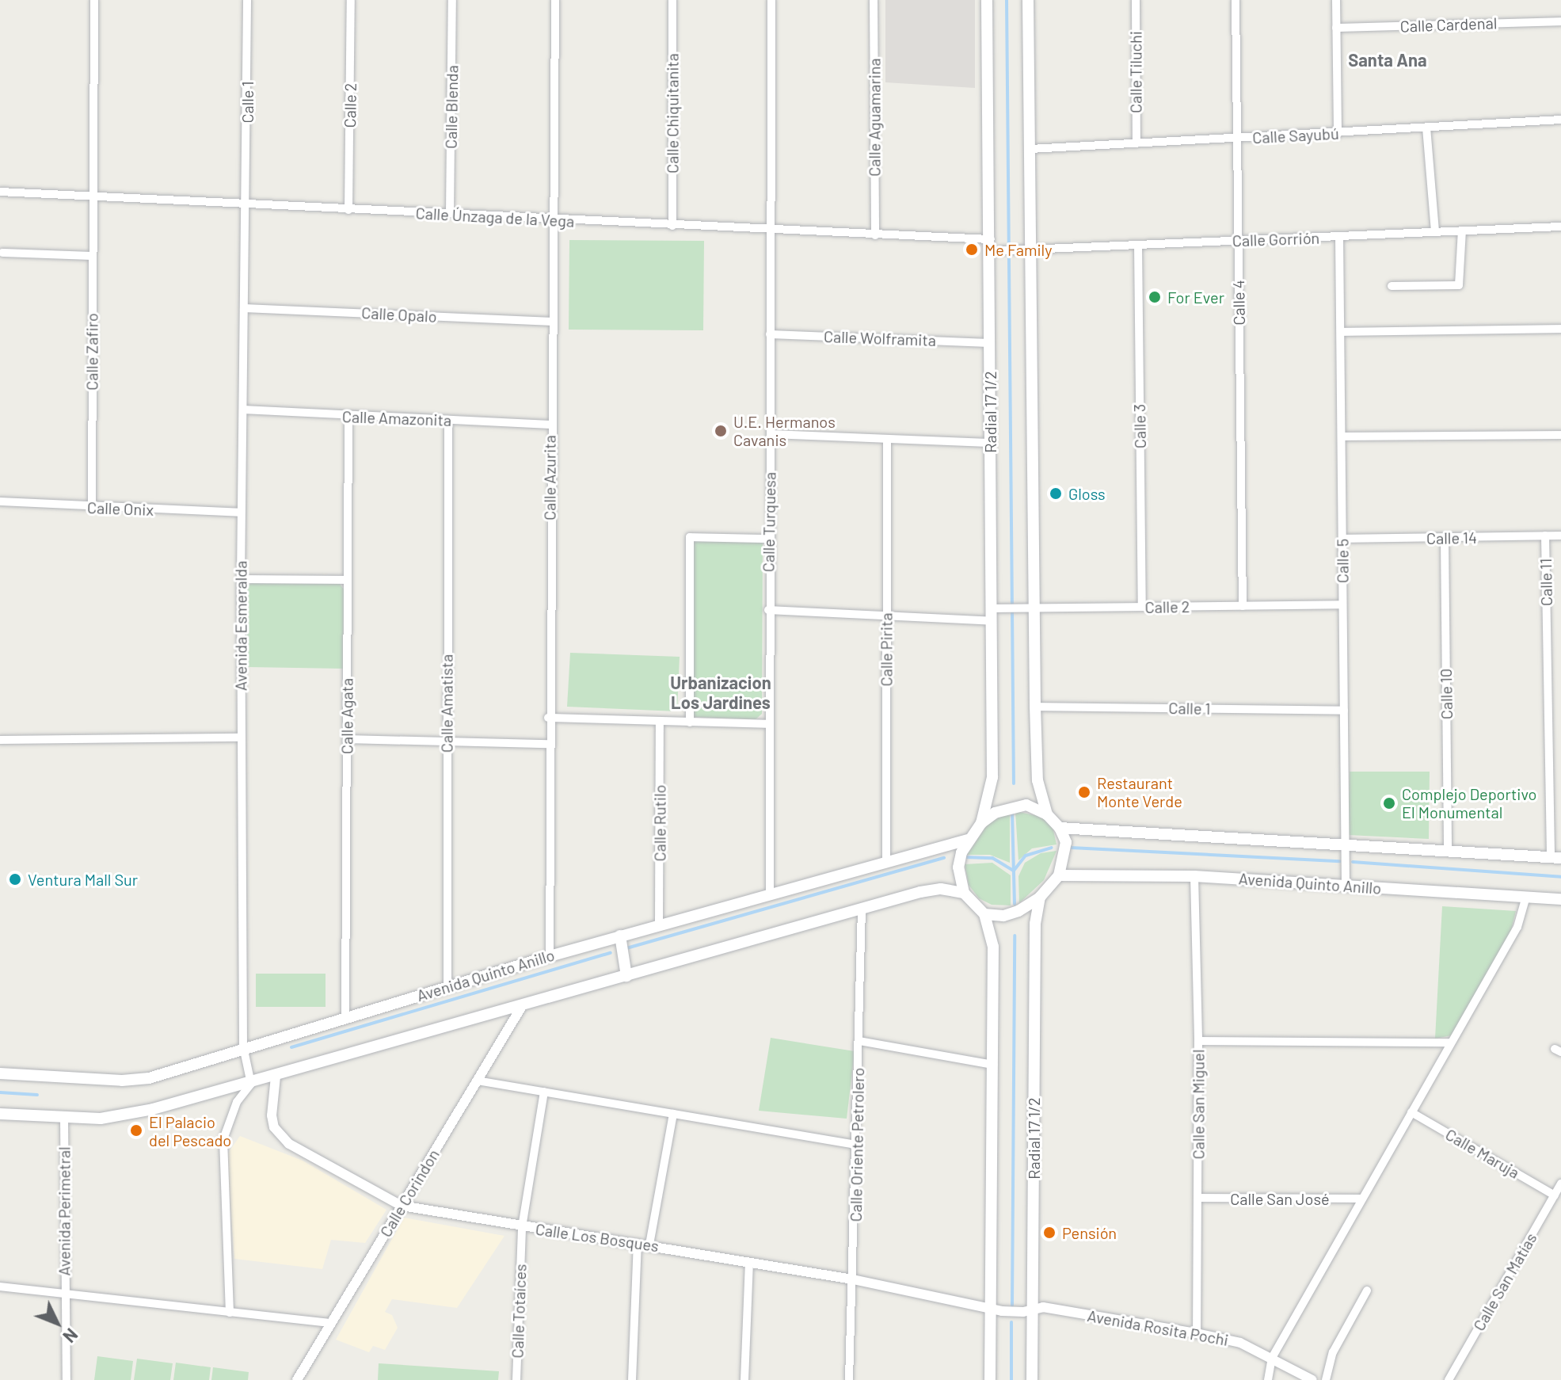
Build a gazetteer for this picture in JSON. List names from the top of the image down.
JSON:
{
  "streets": {
    "main road": ["Radial 17 1/2", "Avenida Quinto Anillo"],
    "street": [
      "Calle Cardenal",
      "Calle Tiluchi",
      "Calle 1",
      "Calle 2",
      "Calle Blenda",
      "Calle Chiquitanita",
      "Calle Aguamarina",
      "Calle Sayubú",
      "Calle Únzaga de la Vega",
      "Calle Gorrión",
      "Calle 4",
      "Calle Opalo",
      "Calle Wolframita",
      "Calle Zafiro",
      "Calle Amazonita",
      "Calle 3",
      "Calle Azurita",
      "Calle Onix",
      "Calle Turquesa",
      "Calle 14",
      "Calle 5",
      "Calle 11",
      "Avenida Esmeralda",
      "Calle Pirita",
      "Calle 10",
      "Calle Amatista",
      "Calle Agata",
      "Calle Rutilo",
      "Calle San Miguel",
      "Calle Oriente Petrolero",
      "Calle Maruja",
      "Calle Corindon",
      "Calle San José",
      "Avenida Perimetral",
      "Calle Los Bosques",
      "Calle San Matías",
      "Calle Totaíces",
      "Avenida Rosita Pochi"
    ]
  },
  "crossings": [
    ["Calle Tiluchi", "Calle Sayubú"],
    ["Calle 1", "Calle Únzaga de la Vega"],
    ["Calle 1", "Calle 5"],
    ["Calle 1", "Avenida Esmeralda"],
    ["Calle 2", "Calle Únzaga de la Vega"],
    ["Calle 2", "Calle 4"],
    ["Calle 2", "Radial 17 1/2"],
    ["Calle 2", "Calle 3"],
    ["Calle 2", "Calle Turquesa"],
    ["Calle 2", "Calle 5"],
    ["Calle 2", "Calle Pirita"],
    ["Calle Blenda", "Calle Únzaga de la Vega"],
    ["Calle Chiquitanita", "Calle Únzaga de la Vega"],
    ["Calle Aguamarina", "Calle Únzaga de la Vega"],
    ["Calle Sayubú", "Calle 4"],
    ["Calle Únzaga de la Vega", "Calle Gorrión"],
    ["Calle Únzaga de la Vega", "Calle Zafiro"],
    ["Calle Únzaga de la Vega", "Radial 17 1/2"],
    ["Calle Únzaga de la Vega", "Calle Azurita"],
    ["Calle Únzaga de la Vega", "Calle Turquesa"],
    ["Calle Únzaga de la Vega", "Avenida Esmeralda"],
    ["Calle Gorrión", "Calle 4"],
    ["Calle Gorrión", "Radial 17 1/2"],
    ["Calle Gorrión", "Calle 3"],
    ["Calle Gorrión", "Calle 5"],
    ["Calle Opalo", "Calle Azurita"],
    ["Calle Opalo", "Avenida Esmeralda"],
    ["Calle Wolframita", "Radial 17 1/2"],
    ["Calle Wolframita", "Calle Turquesa"],
    ["Calle Zafiro", "Calle Onix"],
    ["Radial 17 1/2", "Avenida Quinto Anillo"],
    ["Radial 17 1/2", "Avenida Rosita Pochi"],
    ["Calle Amazonita", "Calle Azurita"],
    ["Calle Amazonita", "Avenida Esmeralda"],
    ["Calle Amazonita", "Calle Amatista"],
    ["Calle Amazonita", "Calle Agata"],
    ["Calle Azurita", "Avenida Quinto Anillo"],
    ["Calle Onix", "Avenida Esmeralda"],
    ["Calle Turquesa", "Avenida Quinto Anillo"],
    ["Calle 14", "Calle 5"],
    ["Calle 14", "Calle 11"],
    ["Calle 14", "Calle 10"],
    ["Calle 5", "Avenida Quinto Anillo"],
    ["Avenida Esmeralda", "Avenida Quinto Anillo"],
    ["Calle Pirita", "Avenida Quinto Anillo"],
    ["Calle Amatista", "Avenida Quinto Anillo"],
    ["Calle Agata", "Avenida Quinto Anillo"],
    ["Calle Rutilo", "Avenida Quinto Anillo"],
    ["Avenida Quinto Anillo", "Calle San Miguel"],
    ["Calle San Miguel", "Calle San José"],
    ["Calle San Miguel", "Avenida Rosita Pochi"],
    ["Calle Oriente Petrolero", "Calle Los Bosques"],
    ["Calle Maruja", "Calle San Matías"],
    ["Calle Corindon", "Calle Los Bosques"],
    ["Calle Los Bosques", "Calle Totaíces"],
    ["Calle Los Bosques", "Avenida Rosita Pochi"]
  ],
  "districts": ["Santa Ana", "Urbanizacion Los Jardines"],
  "places": [
    "Me Family",
    "For Ever",
    "U.E. Hermanos Cavanis",
    "Gloss",
    "Restaurant Monte Verde",
    "Complejo Deportivo El Monumental",
    "Ventura Mall Sur",
    "El Palacio del Pescado",
    "Pensión"
  ],
  "north": "bottom right"
}
